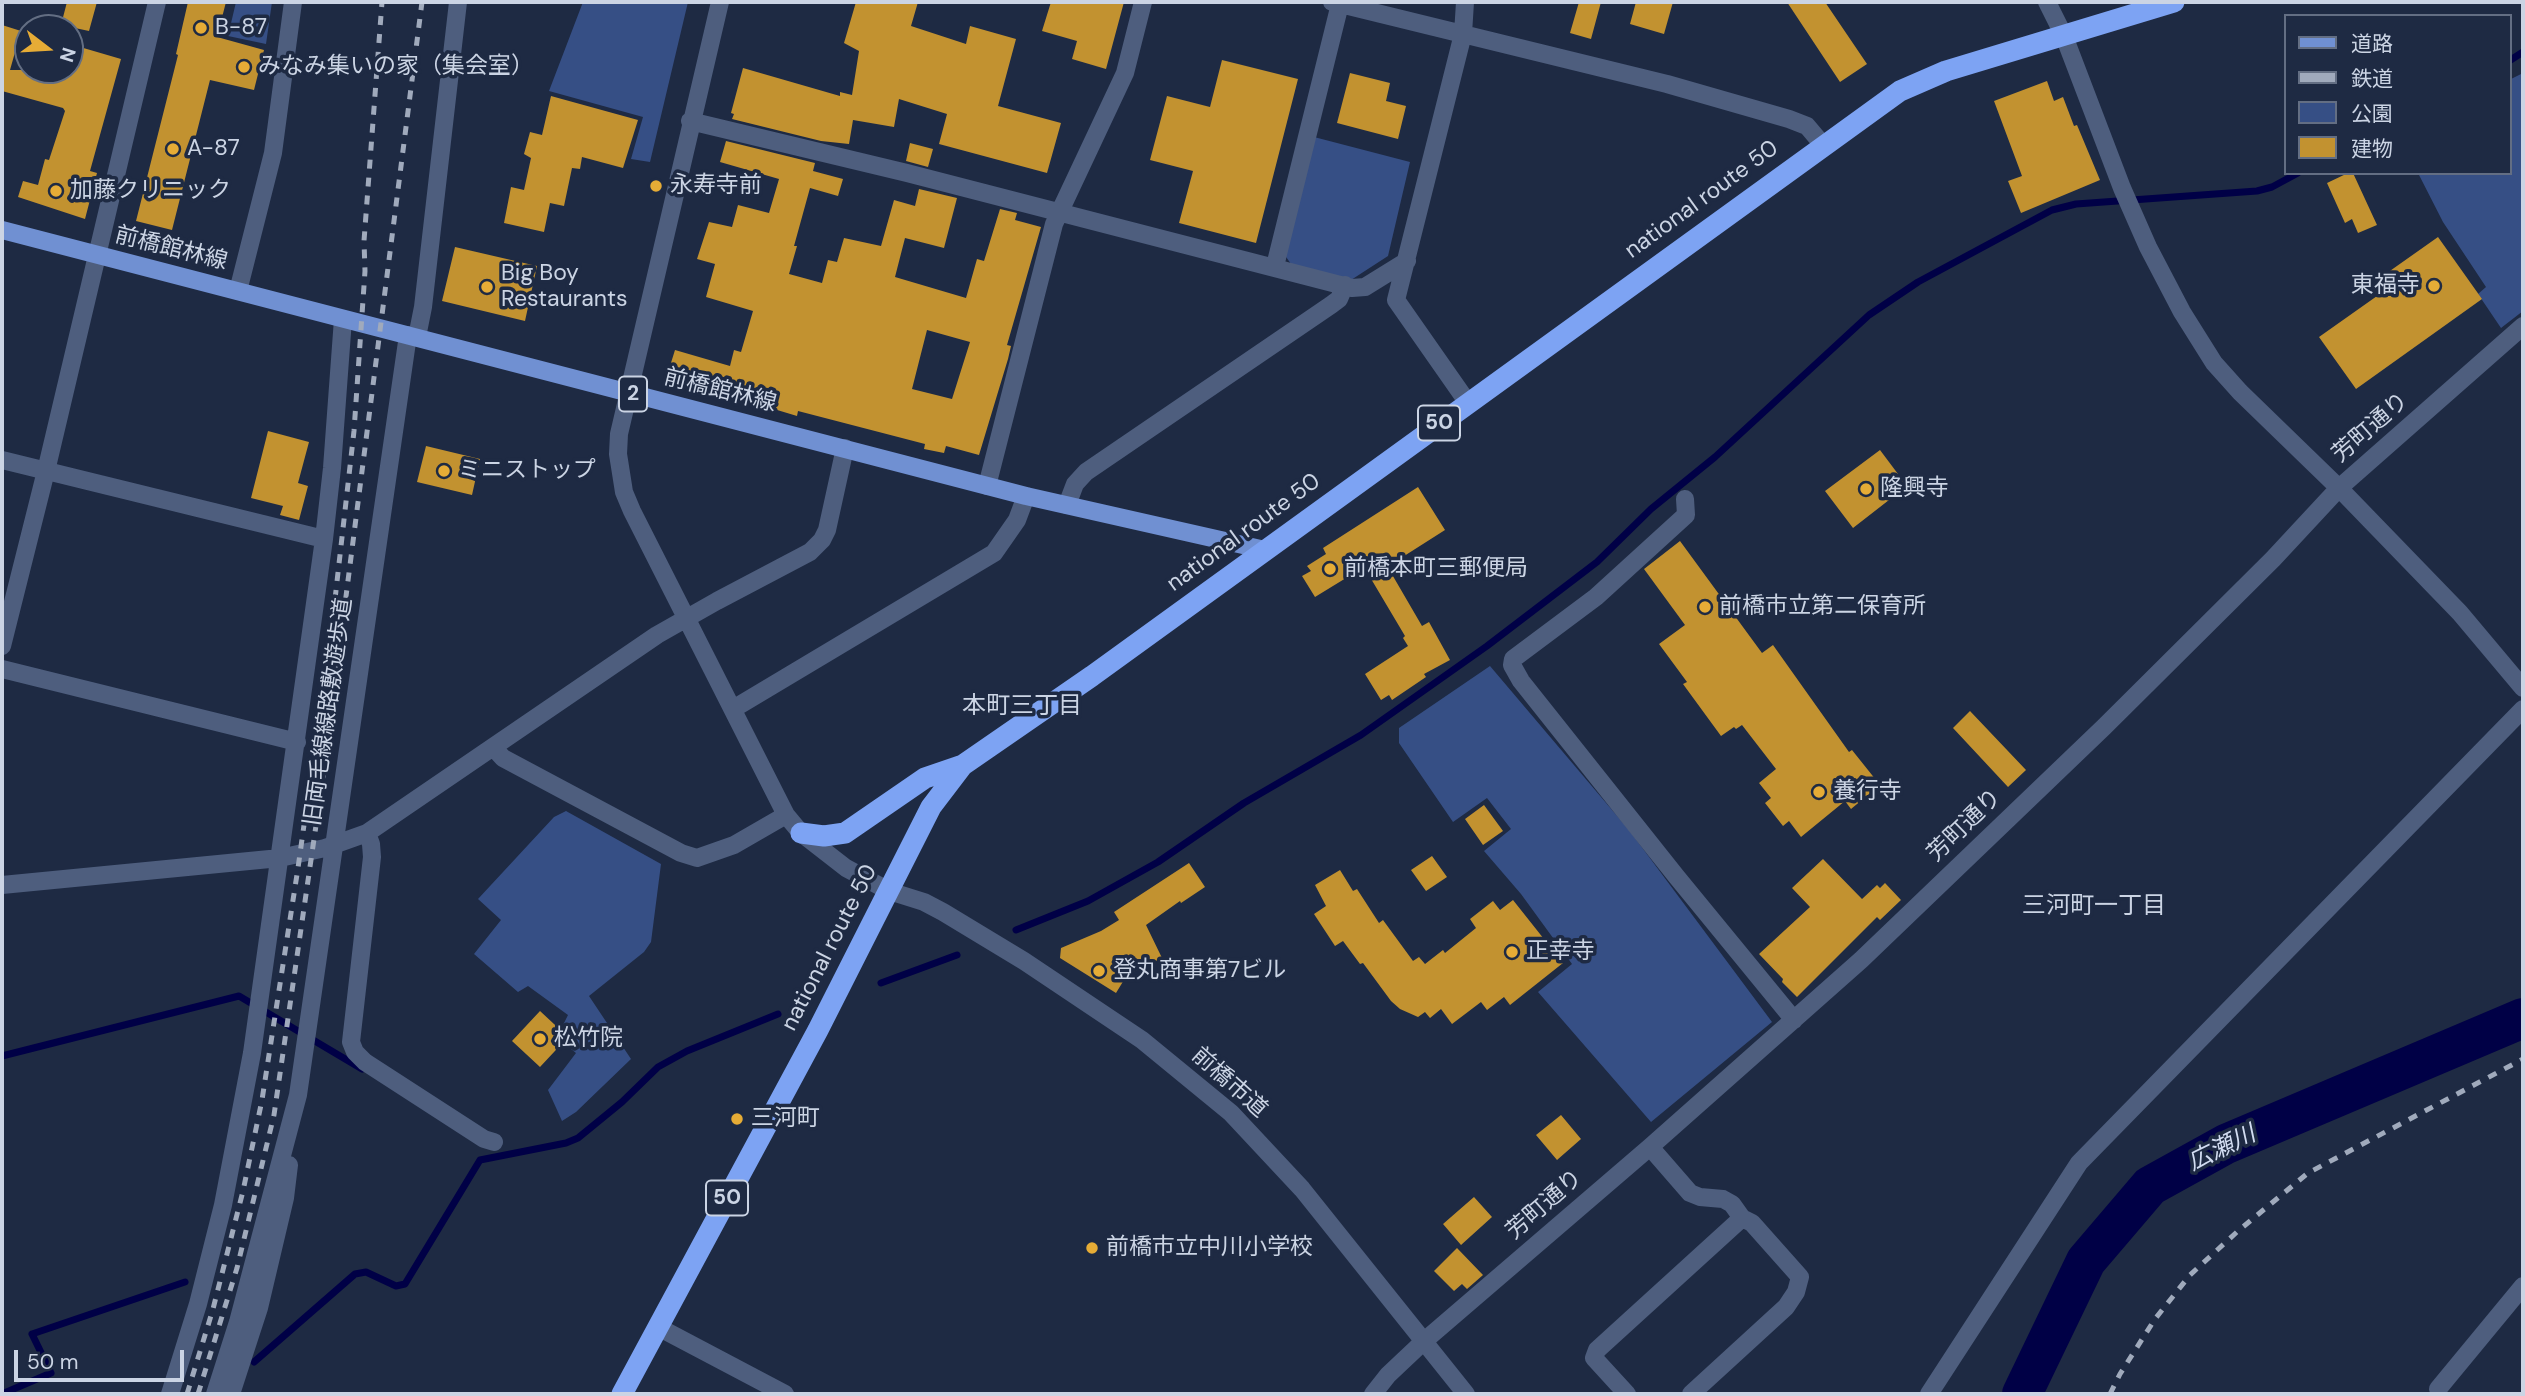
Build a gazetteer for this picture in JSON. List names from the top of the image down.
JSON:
{
  "streets": {
    "highway": ["national route 50", "50"],
    "main road": ["前橋館林線", "2"],
    "street": ["芳町通り", "旧両毛線線路敷遊歩道", "前橋市道"]
  },
  "crossings": [
    ["national route 50", "前橋館林線"],
    ["national route 50", "前橋市道"],
    ["前橋館林線", "旧両毛線線路敷遊歩道"],
    ["前橋館林線", "前橋市道"],
    ["芳町通り", "前橋市道"]
  ],
  "districts": ["本町三丁目", "三河町一丁目"],
  "water": ["広瀬川"],
  "places": [
    "B-87",
    "みなみ集いの家（集会室）",
    "A-87",
    "永寿寺前",
    "加藤クリニック",
    "東福寺",
    "Big Boy Restaurants",
    "ミニストップ",
    "隆興寺",
    "前橋本町三郵便局",
    "前橋市立第二保育所",
    "養行寺",
    "正幸寺",
    "登丸商事第7ビル",
    "松竹院",
    "三河町",
    "前橋市立中川小学校"
  ],
  "legend": [
    "道路",
    "鉄道",
    "公園",
    "建物"
  ],
  "scale_bar": "50 m",
  "north": "right"
}
